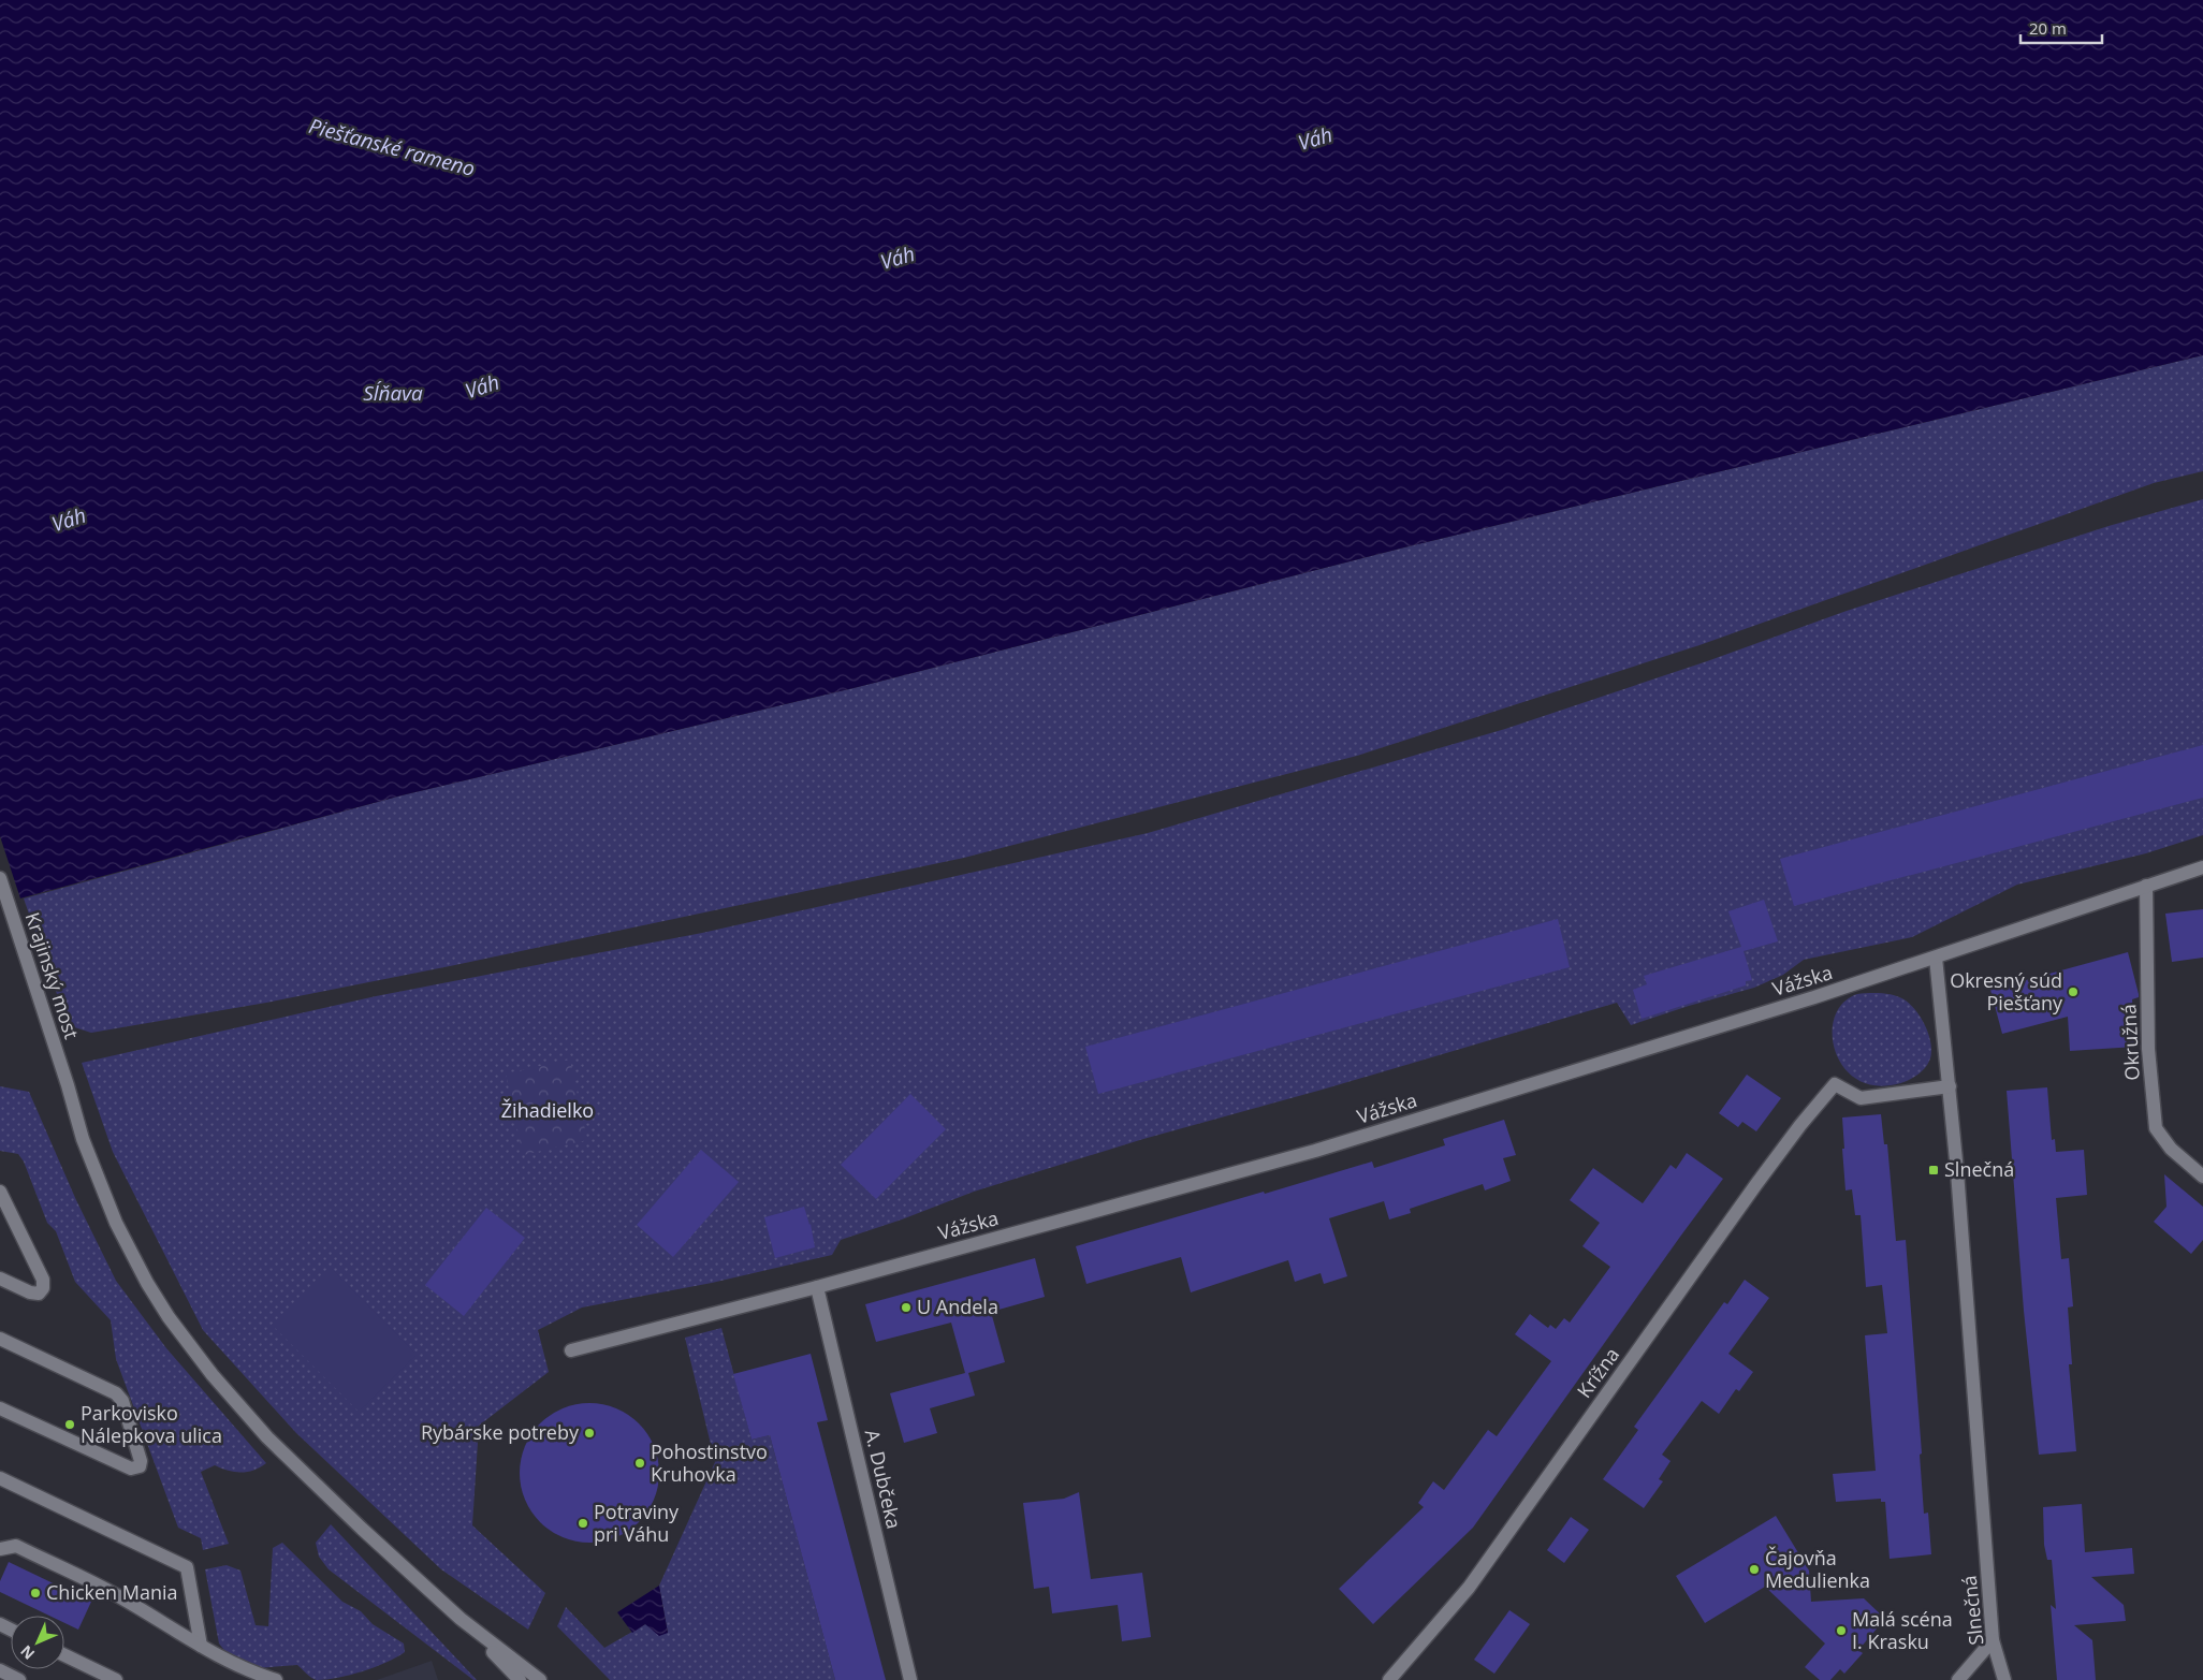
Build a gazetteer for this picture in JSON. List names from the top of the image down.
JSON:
{
  "streets": {
    "street": [
      "Krajinský most",
      "Vážska",
      "Okružná",
      "Krížna",
      "A. Dubčeka",
      "Slnečná"
    ]
  },
  "crossings": [
    ["Vážska", "Okružná"],
    ["Vážska", "A. Dubčeka"],
    ["Vážska", "Slnečná"],
    ["Krížna", "Slnečná"]
  ],
  "water": ["Váh", "Piešťanské rameno", "Sĺňava"],
  "parks": ["Žihadielko"],
  "places": {
    "other": [
      "Okresný súd Piešťany",
      "U Andela",
      "Parkovisko Nálepkova ulica",
      "Rybárske potreby",
      "Pohostinstvo Kruhovka",
      "Potraviny pri Váhu",
      "Čajovňa Medulienka",
      "Chicken Mania",
      "Malá scéna I. Krasku"
    ],
    "transit": ["Slnečná"]
  },
  "scale_bar": "20 m",
  "north": "bottom left"
}
